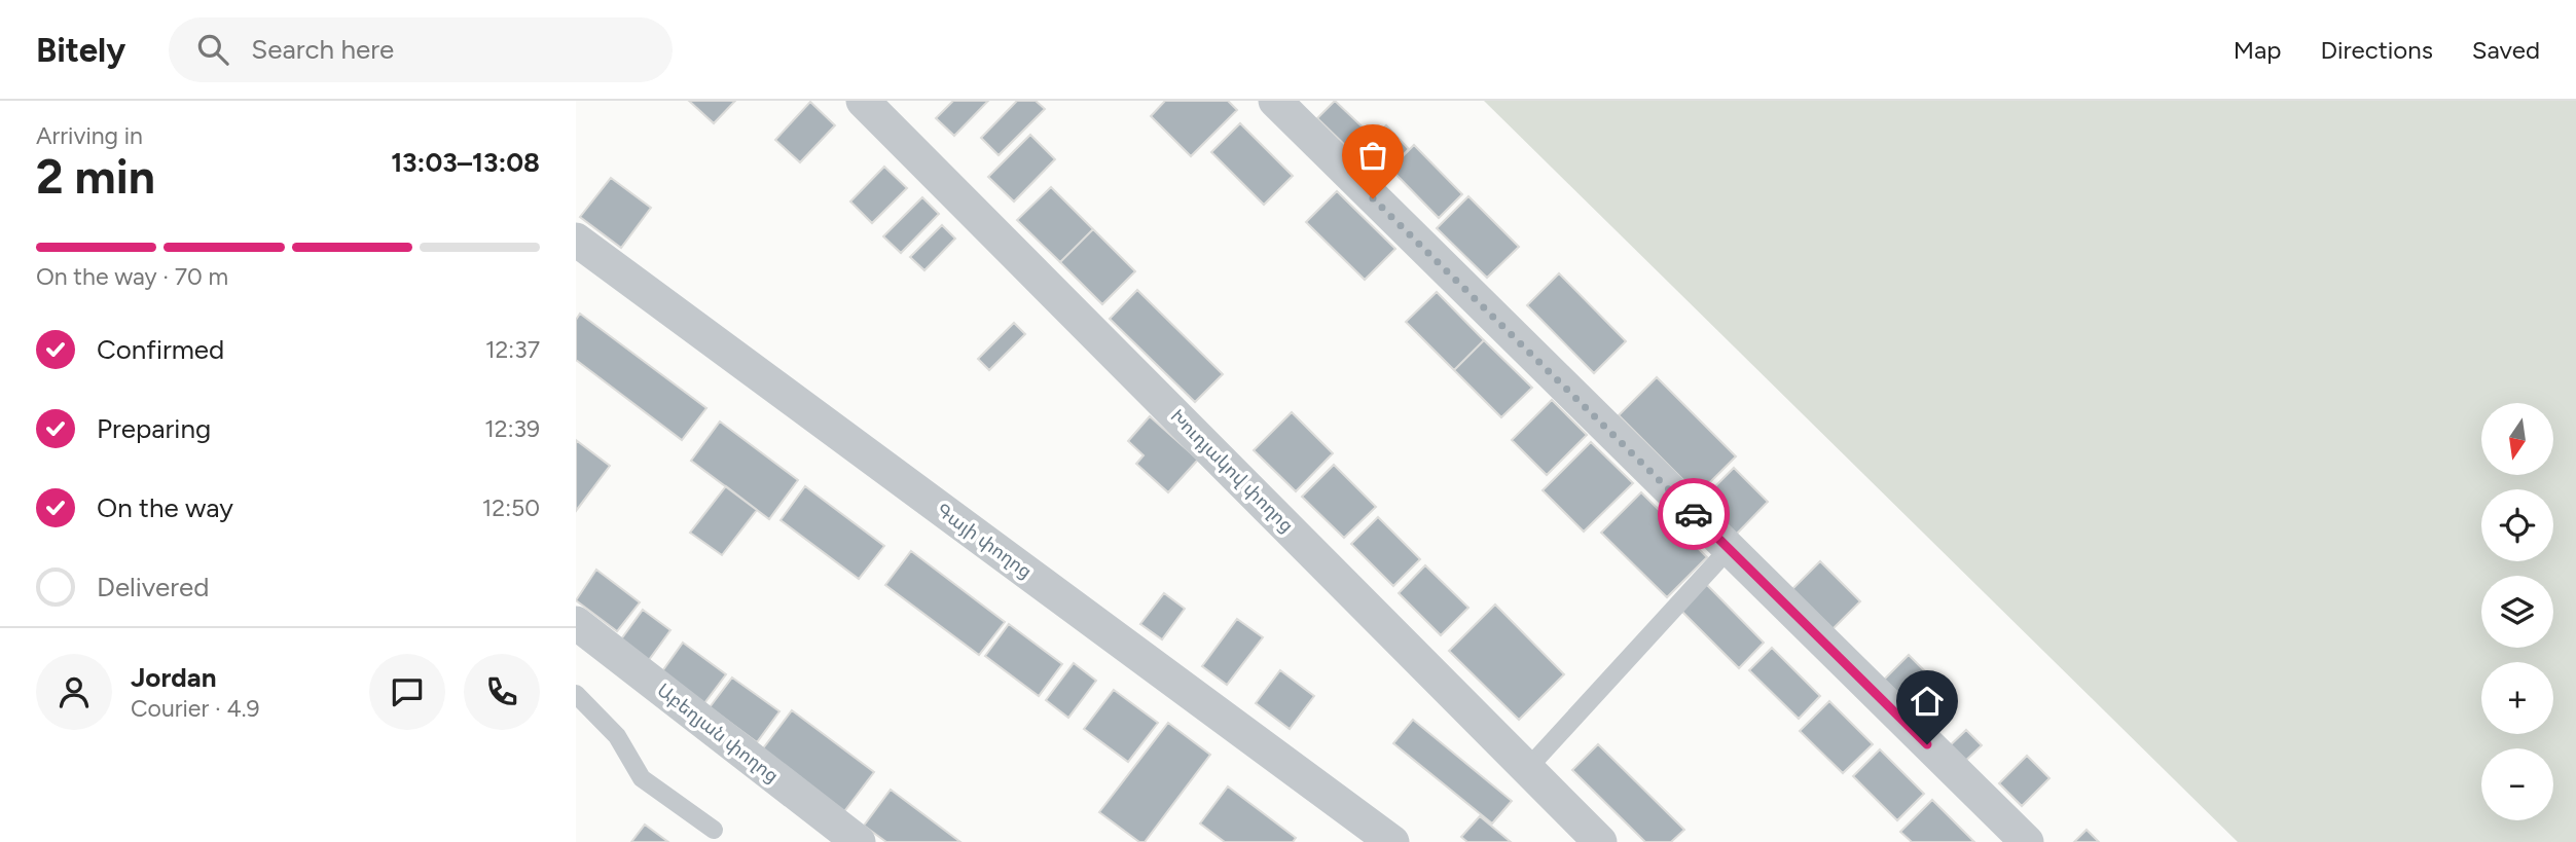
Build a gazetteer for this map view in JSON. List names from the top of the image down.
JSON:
{
  "streets": {
    "street": ["Խուդյակով փողոց", "Գայի փողոց", "Աբեղյան փողոց"]
  },
  "north": "bottom",
  "page": {
    "header": "Bitely",
    "search": "Search here",
    "nav": ["Map", "Directions", "Saved"],
    "heading": ["2 min", "Arriving in", "13:03–13:08"],
    "panel": ["Jordan", "Courier · 4.9"],
    "bar": "On the way · 70 m",
    "list": [
      ["Confirmed", "12:37"],
      ["Preparing", "12:39"],
      ["On the way", "12:50"],
      "Delivered"
    ],
    "map_buttons": ["+", "−"]
  }
}
